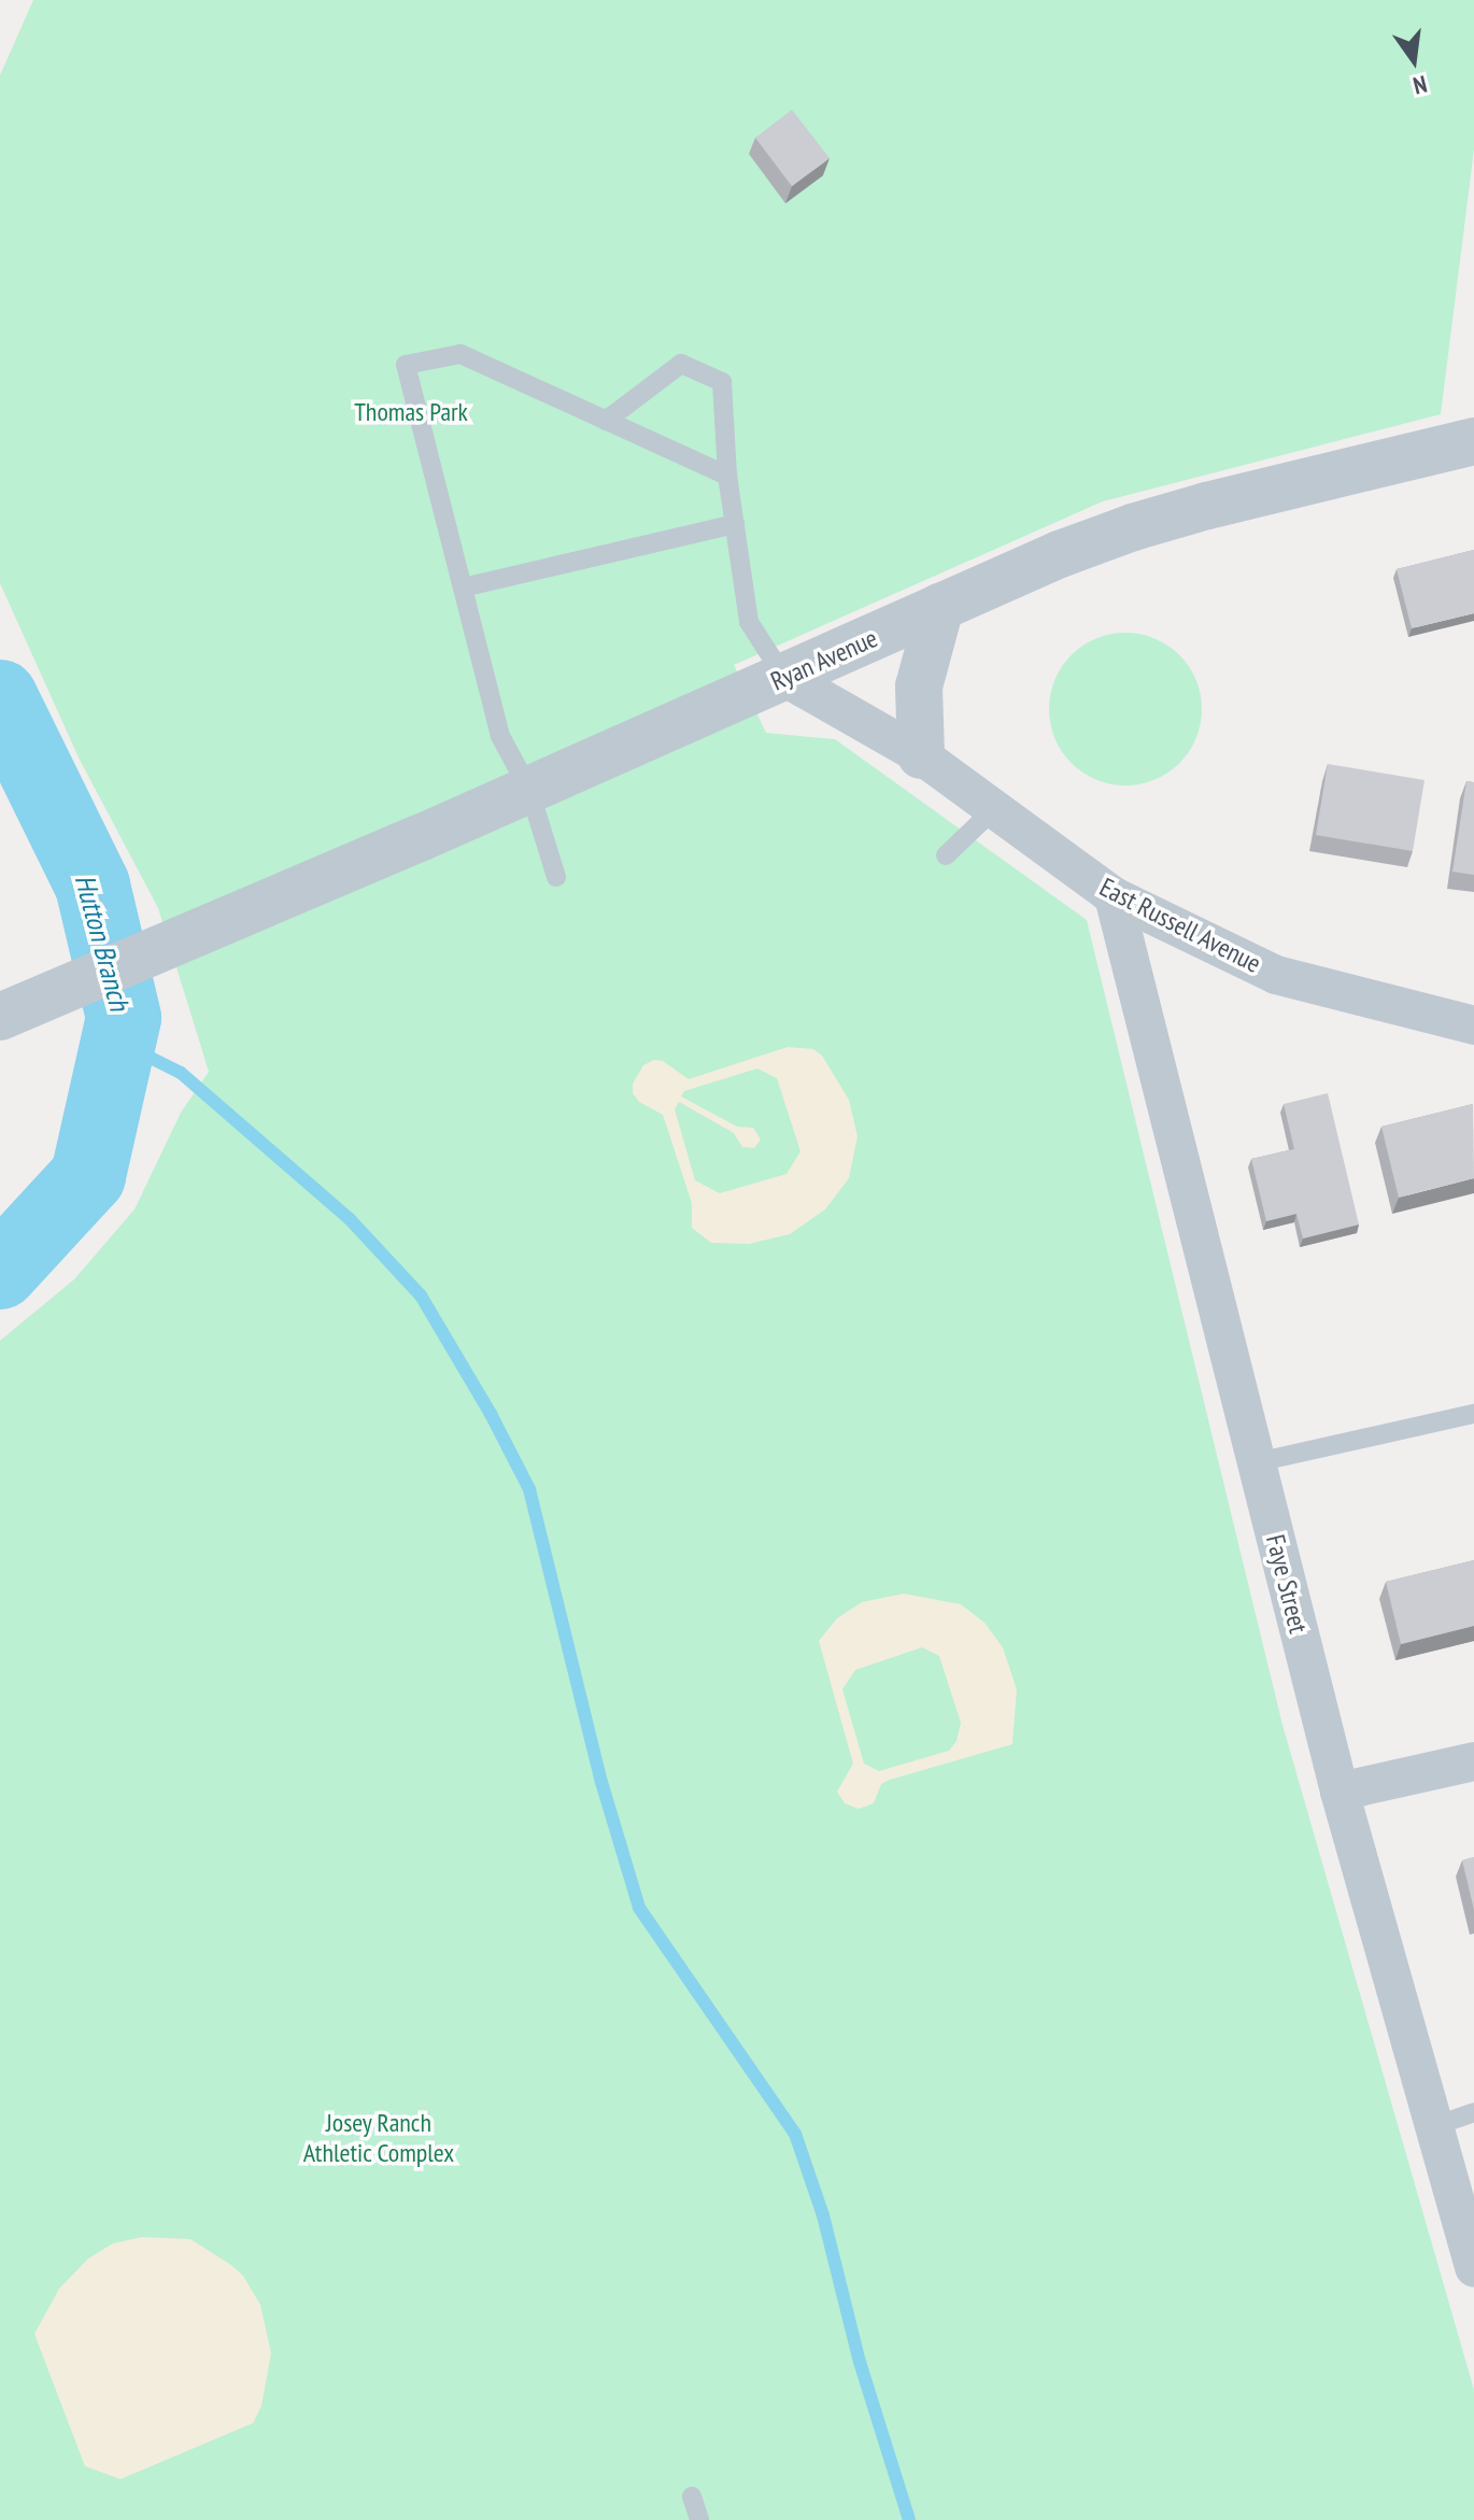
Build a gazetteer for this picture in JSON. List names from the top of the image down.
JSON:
{
  "streets": {
    "street": ["Ryan Avenue", "East Russell Avenue", "Faye Street"]
  },
  "crossings": [
    ["Ryan Avenue", "East Russell Avenue"],
    ["East Russell Avenue", "Faye Street"]
  ],
  "water": ["Hutton Branch"],
  "parks": ["Thomas Park", "Josey Ranch Athletic Complex"],
  "north": "bottom"
}
